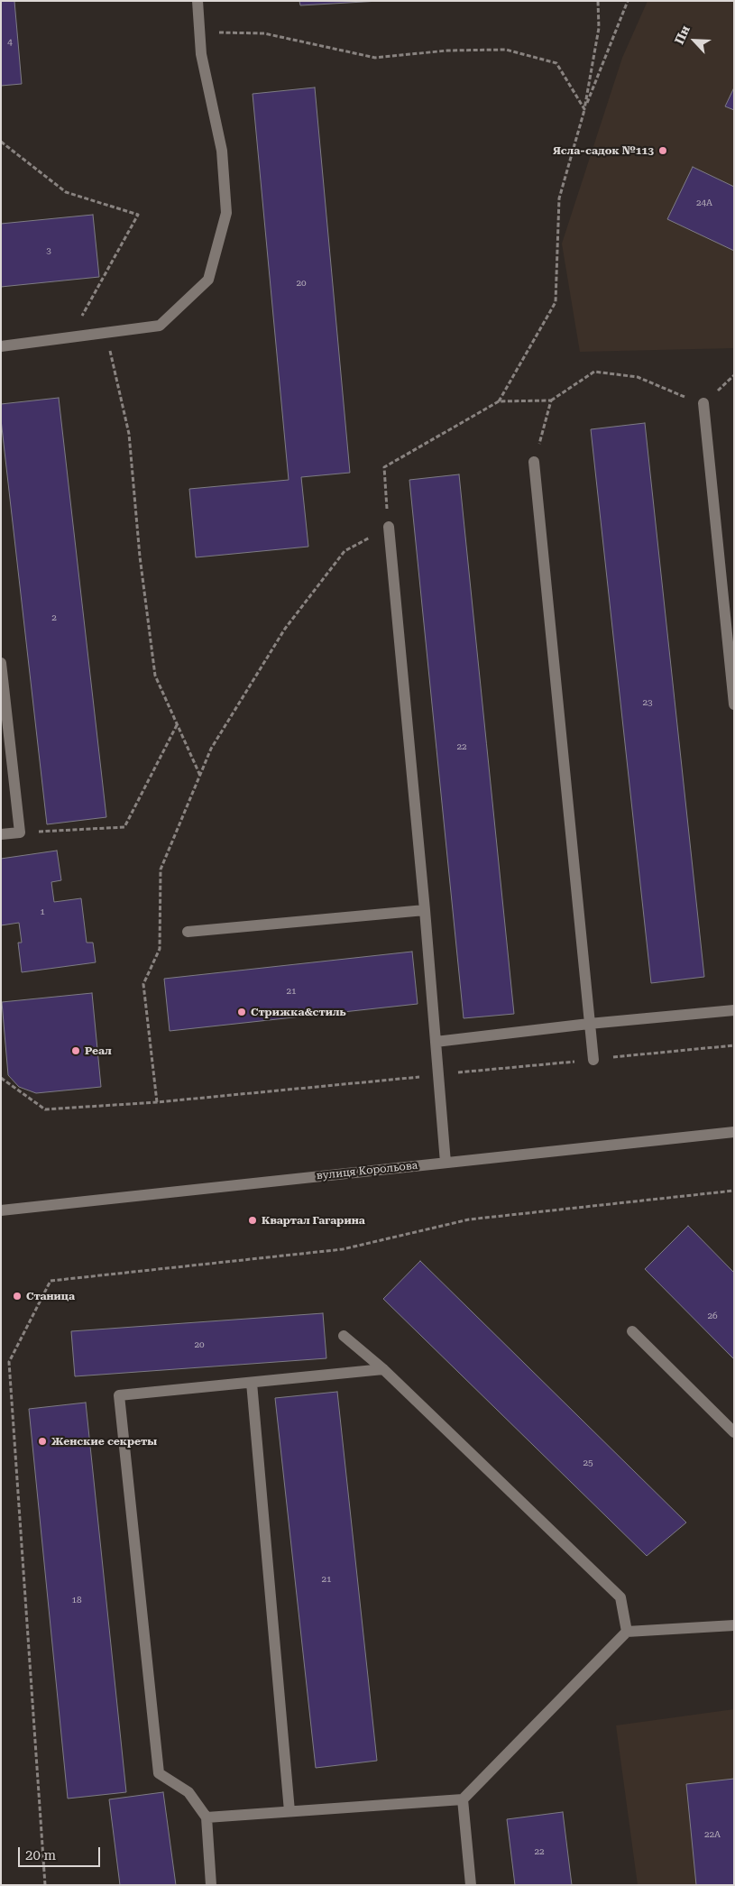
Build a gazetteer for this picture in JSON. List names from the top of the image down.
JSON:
{
  "streets": {
    "street": ["вулиця Корольова"]
  },
  "places": [
    "Ясла-садок №113",
    "Стрижка&стиль",
    "Реал",
    "Квартал Гагарина",
    "Станица",
    "Женские секреты"
  ],
  "house_numbers": [
    "4",
    "24А",
    "3",
    "20",
    "2",
    "23",
    "22",
    "1",
    "21",
    "26",
    "20",
    "25",
    "21",
    "18",
    "22А",
    "22"
  ],
  "scale_bar": "20 m",
  "north": "top left"
}
